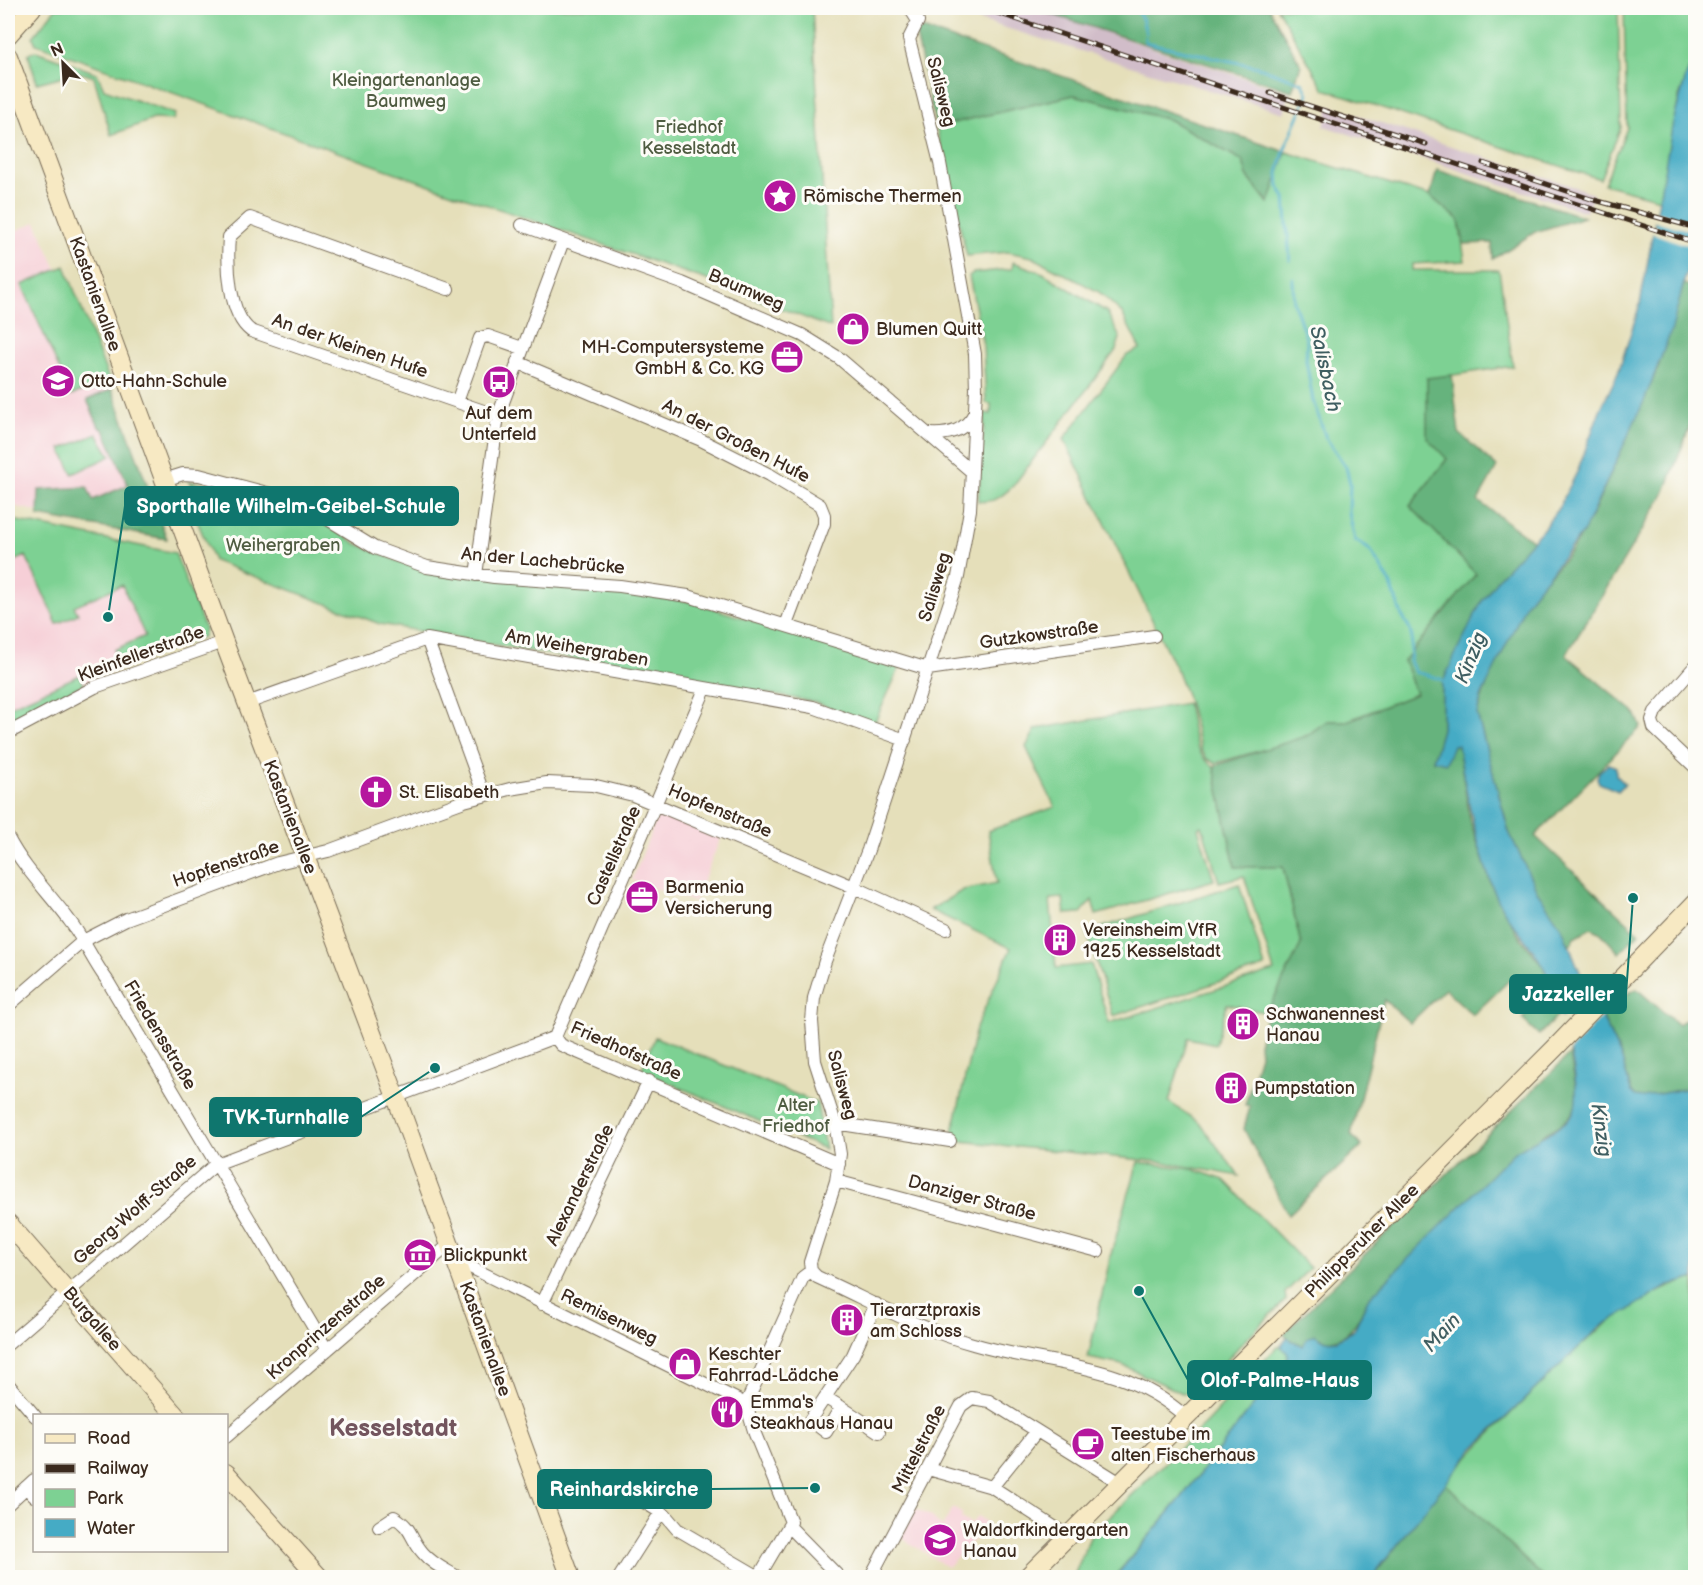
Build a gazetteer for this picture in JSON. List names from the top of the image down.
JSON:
{
  "streets": {
    "street": [
      "Salisweg",
      "Baumweg",
      "Kastanienallee",
      "An der Kleinen Hufe",
      "An der Großen Hufe",
      "An der Lachebrücke",
      "Gutzkowstraße",
      "Am Weihergraben",
      "Kleinfellerstraße",
      "Hopfenstraße",
      "Castellstraße",
      "Friedensstraße",
      "Friedhofstraße",
      "Alexanderstraße",
      "Danziger Straße",
      "Georg-Wolff-Straße",
      "Philippsruher Allee",
      "Remisenweg",
      "Burgallee",
      "Kronprinzenstraße",
      "Mittelstraße"
    ]
  },
  "crossings": [
    ["Salisweg", "Baumweg"],
    ["Salisweg", "An der Lachebrücke"],
    ["Salisweg", "Gutzkowstraße"],
    ["Salisweg", "Am Weihergraben"],
    ["Salisweg", "Hopfenstraße"],
    ["Salisweg", "Friedhofstraße"],
    ["Salisweg", "Danziger Straße"],
    ["Kastanienallee", "An der Lachebrücke"],
    ["Kastanienallee", "Kleinfellerstraße"],
    ["Kastanienallee", "Hopfenstraße"],
    ["Kastanienallee", "Friedhofstraße"],
    ["Kastanienallee", "Georg-Wolff-Straße"],
    ["Kastanienallee", "Remisenweg"],
    ["Kastanienallee", "Kronprinzenstraße"],
    ["An der Großen Hufe", "An der Lachebrücke"],
    ["An der Lachebrücke", "Gutzkowstraße"],
    ["Am Weihergraben", "Castellstraße"],
    ["Hopfenstraße", "Castellstraße"],
    ["Hopfenstraße", "Friedensstraße"],
    ["Castellstraße", "Friedhofstraße"],
    ["Friedensstraße", "Georg-Wolff-Straße"],
    ["Friedensstraße", "Kronprinzenstraße"],
    ["Friedhofstraße", "Alexanderstraße"],
    ["Friedhofstraße", "Georg-Wolff-Straße"],
    ["Alexanderstraße", "Remisenweg"],
    ["Georg-Wolff-Straße", "Burgallee"],
    ["Philippsruher Allee", "Mittelstraße"],
    ["Remisenweg", "Kronprinzenstraße"]
  ],
  "districts": ["Kesselstadt"],
  "water": ["Salisbach", "Kinzig", "Main"],
  "parks": [
    "Kleingartenanlage Baumweg",
    "Friedhof Kesselstadt",
    "Weihergraben",
    "Alter Friedhof"
  ],
  "places": {
    "place": ["Römische Thermen"],
    "shop": ["Blumen Quitt", "Keschter Fahrrad-Lädche"],
    "office": ["MH-Computersysteme GmbH & Co. KG", "Barmenia Versicherung"],
    "school or university": ["Otto-Hahn-Schule", "Waldorfkindergarten Hanau"],
    "bus stop": ["Auf dem Unterfeld"],
    "other": [
      "Sporthalle Wilhelm-Geibel-Schule",
      "Jazzkeller",
      "TVK-Turnhalle",
      "Olof-Palme-Haus",
      "Reinhardskirche"
    ],
    "church": ["St. Elisabeth"],
    "building": [
      "Vereinsheim VfR 1925 Kesselstadt",
      "Schwanennest Hanau",
      "Pumpstation",
      "Tierarztpraxis am Schloss"
    ],
    "museum": ["Blickpunkt"],
    "restaurant": ["Emma's Steakhaus Hanau"],
    "cafe": ["Teestube im alten Fischerhaus"]
  },
  "legend": [
    "Road",
    "Railway",
    "Park",
    "Water"
  ],
  "north": "top left"
}
